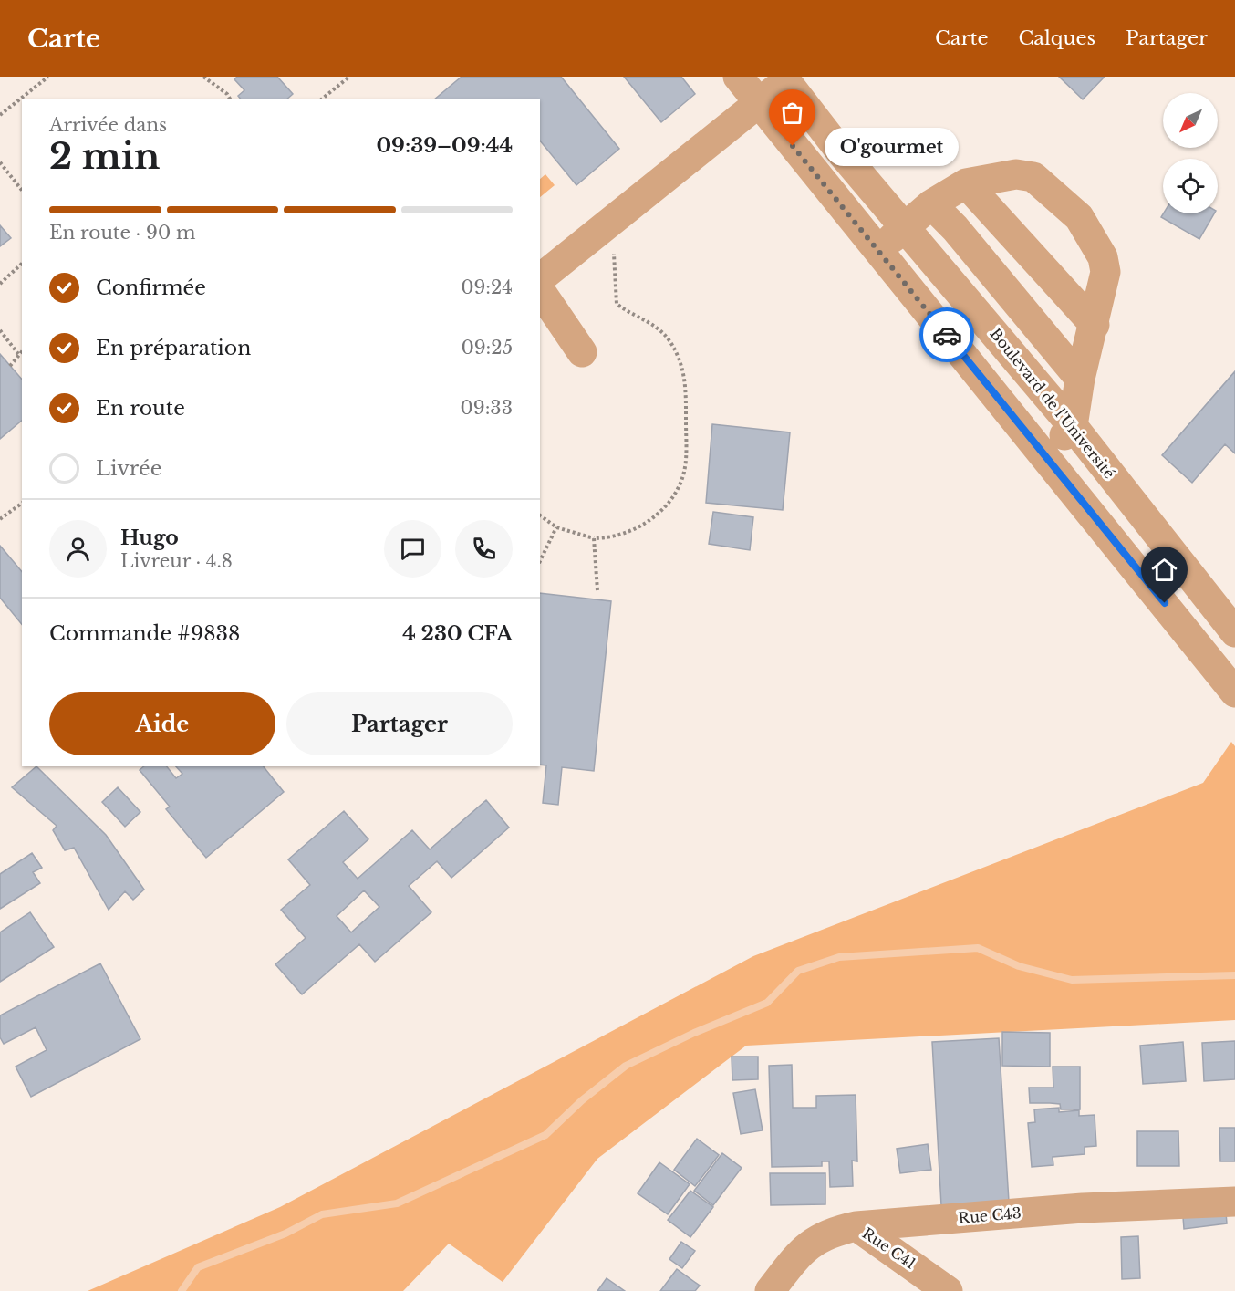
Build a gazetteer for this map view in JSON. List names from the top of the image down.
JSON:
{
  "streets": {
    "street": ["Boulevard de l'Université", "Rue C43", "Rue C41"]
  },
  "crossings": [
    ["Rue C43", "Rue C41"]
  ],
  "places": ["O'gourmet"],
  "north": "bottom left",
  "page": {
    "header": "Carte",
    "nav": ["Carte", "Calques", "Partager"],
    "heading": ["2 min", "Arrivée dans", "09:39–09:44"],
    "panel": [
      "Hugo",
      "Livreur · 4.8",
      "Commande #9838",
      "4 230 CFA"
    ],
    "bubble": "O'gourmet",
    "bar": "En route · 90 m",
    "list": [
      ["Confirmée", "09:24"],
      ["En préparation", "09:25"],
      ["En route", "09:33"],
      "Livrée"
    ],
    "buttons": ["Aide", "Partager"]
  }
}
